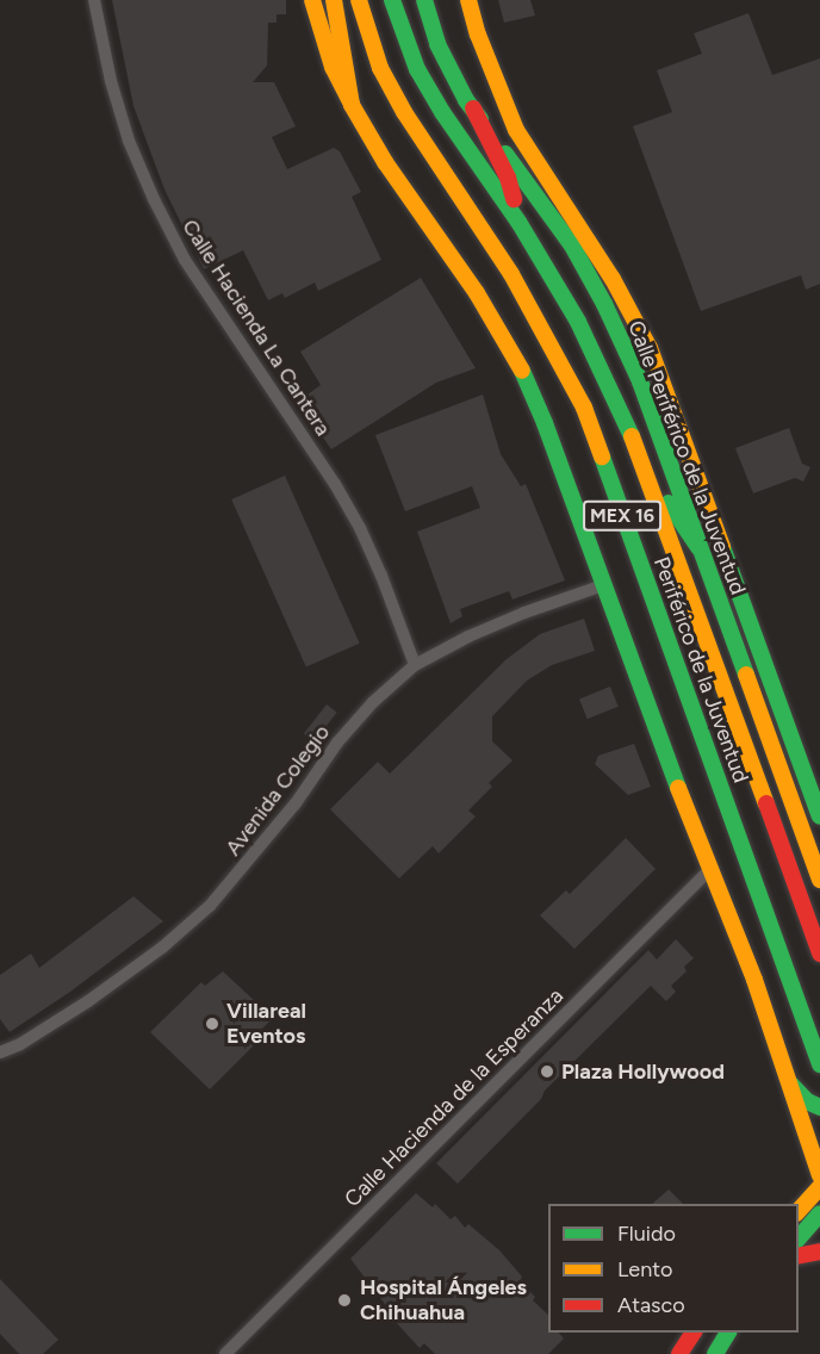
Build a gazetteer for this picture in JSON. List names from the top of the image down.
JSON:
{
  "streets": {
    "main road": ["Calle Periférico de la Juventud", "MEX 16", "Periférico de la Juventud"],
    "street": ["Calle Hacienda La Cantera", "Avenida Colegio", "Calle Hacienda de la Esperanza"]
  },
  "crossings": [
    ["Calle Hacienda La Cantera", "Avenida Colegio"]
  ],
  "places": ["Villareal Eventos", "Plaza Hollywood", "Hospital Ángeles Chihuahua"],
  "legend": ["Fluido", "Lento", "Atasco"]
}
